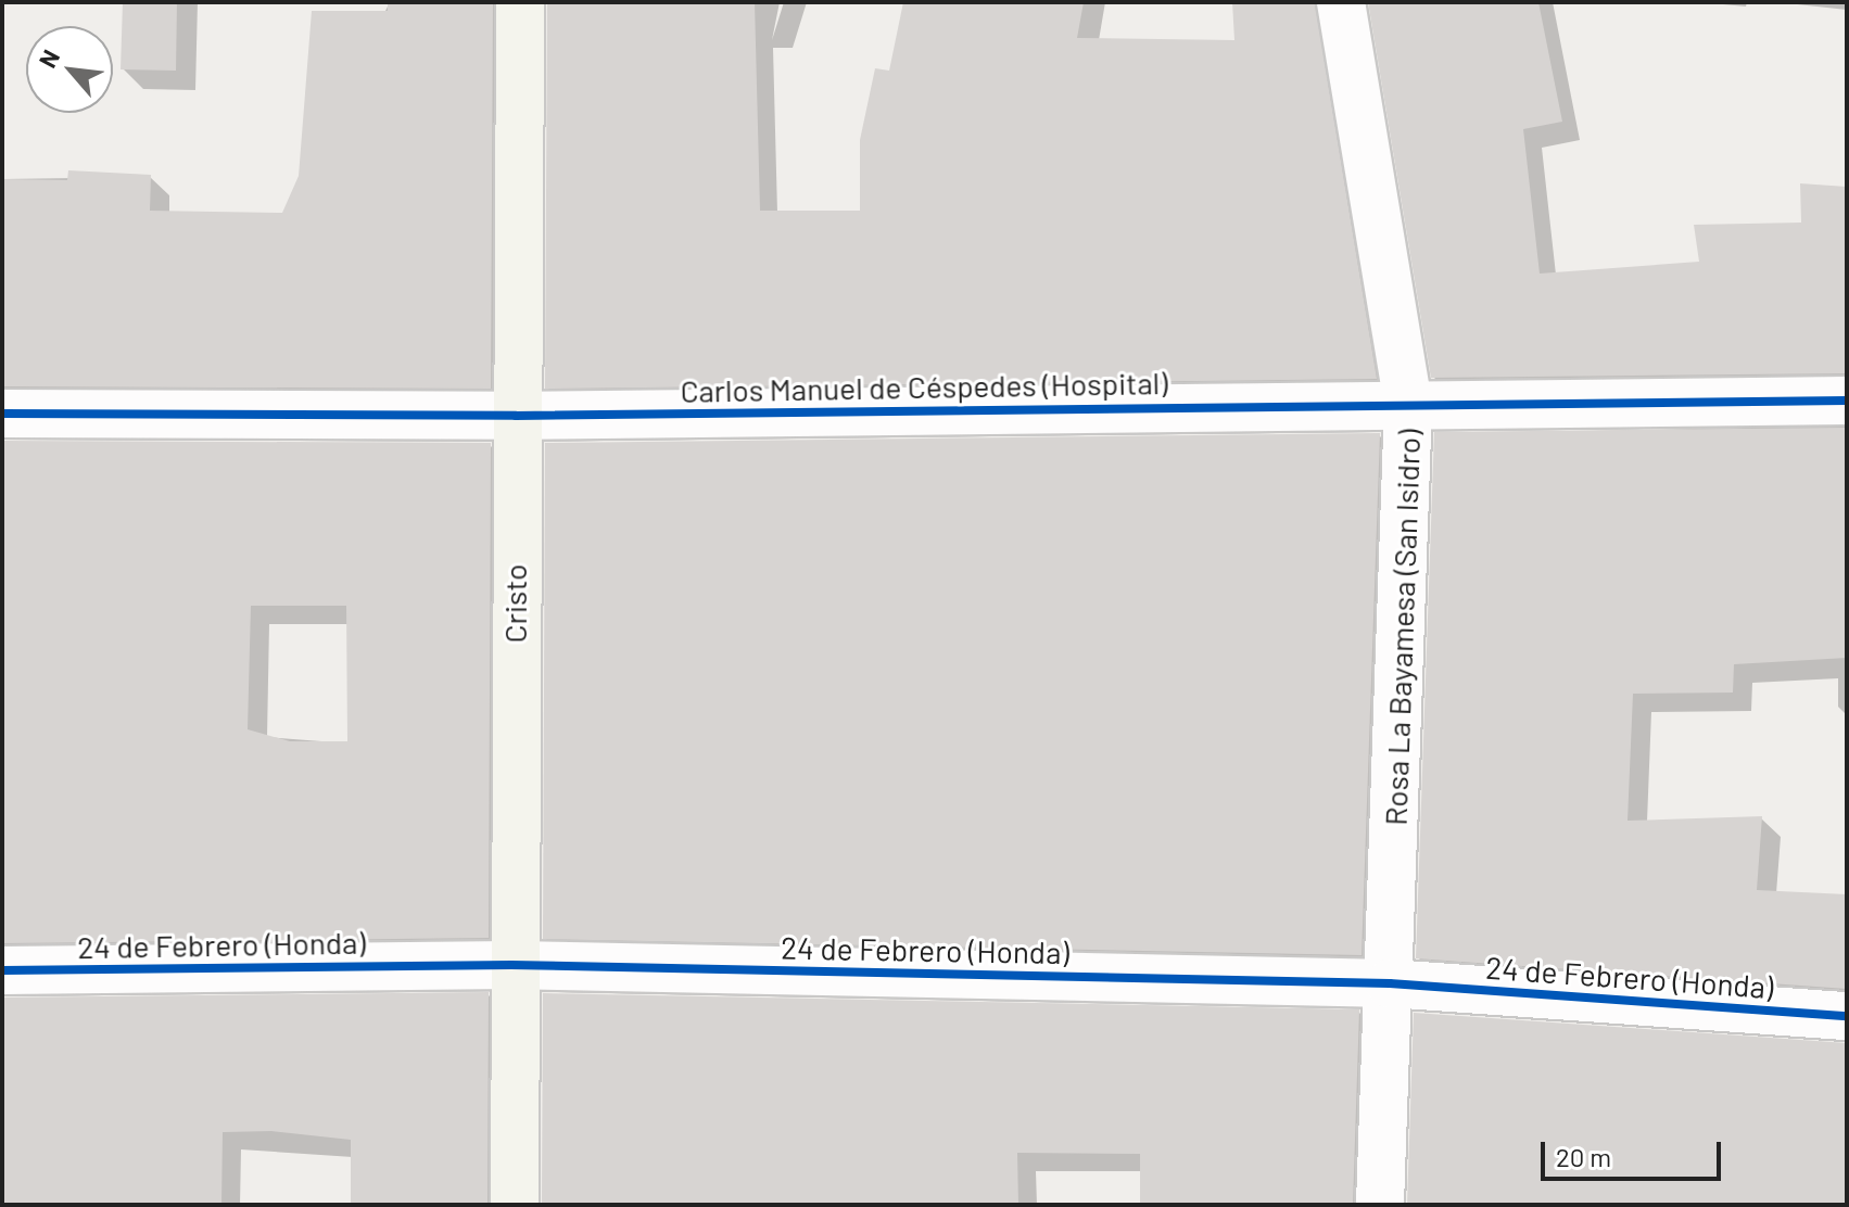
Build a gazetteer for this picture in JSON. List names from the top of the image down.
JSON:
{
  "streets": {
    "street": [
      "Carlos Manuel de Céspedes (Hospital)",
      "Cristo",
      "Rosa La Bayamesa (San Isidro)",
      "24 de Febrero (Honda)"
    ]
  },
  "crossings": [
    ["Carlos Manuel de Céspedes (Hospital)", "Cristo"],
    ["Carlos Manuel de Céspedes (Hospital)", "Rosa La Bayamesa (San Isidro)"],
    ["Cristo", "24 de Febrero (Honda)"],
    ["Rosa La Bayamesa (San Isidro)", "24 de Febrero (Honda)"]
  ],
  "scale_bar": "20 m",
  "north": "top left"
}
